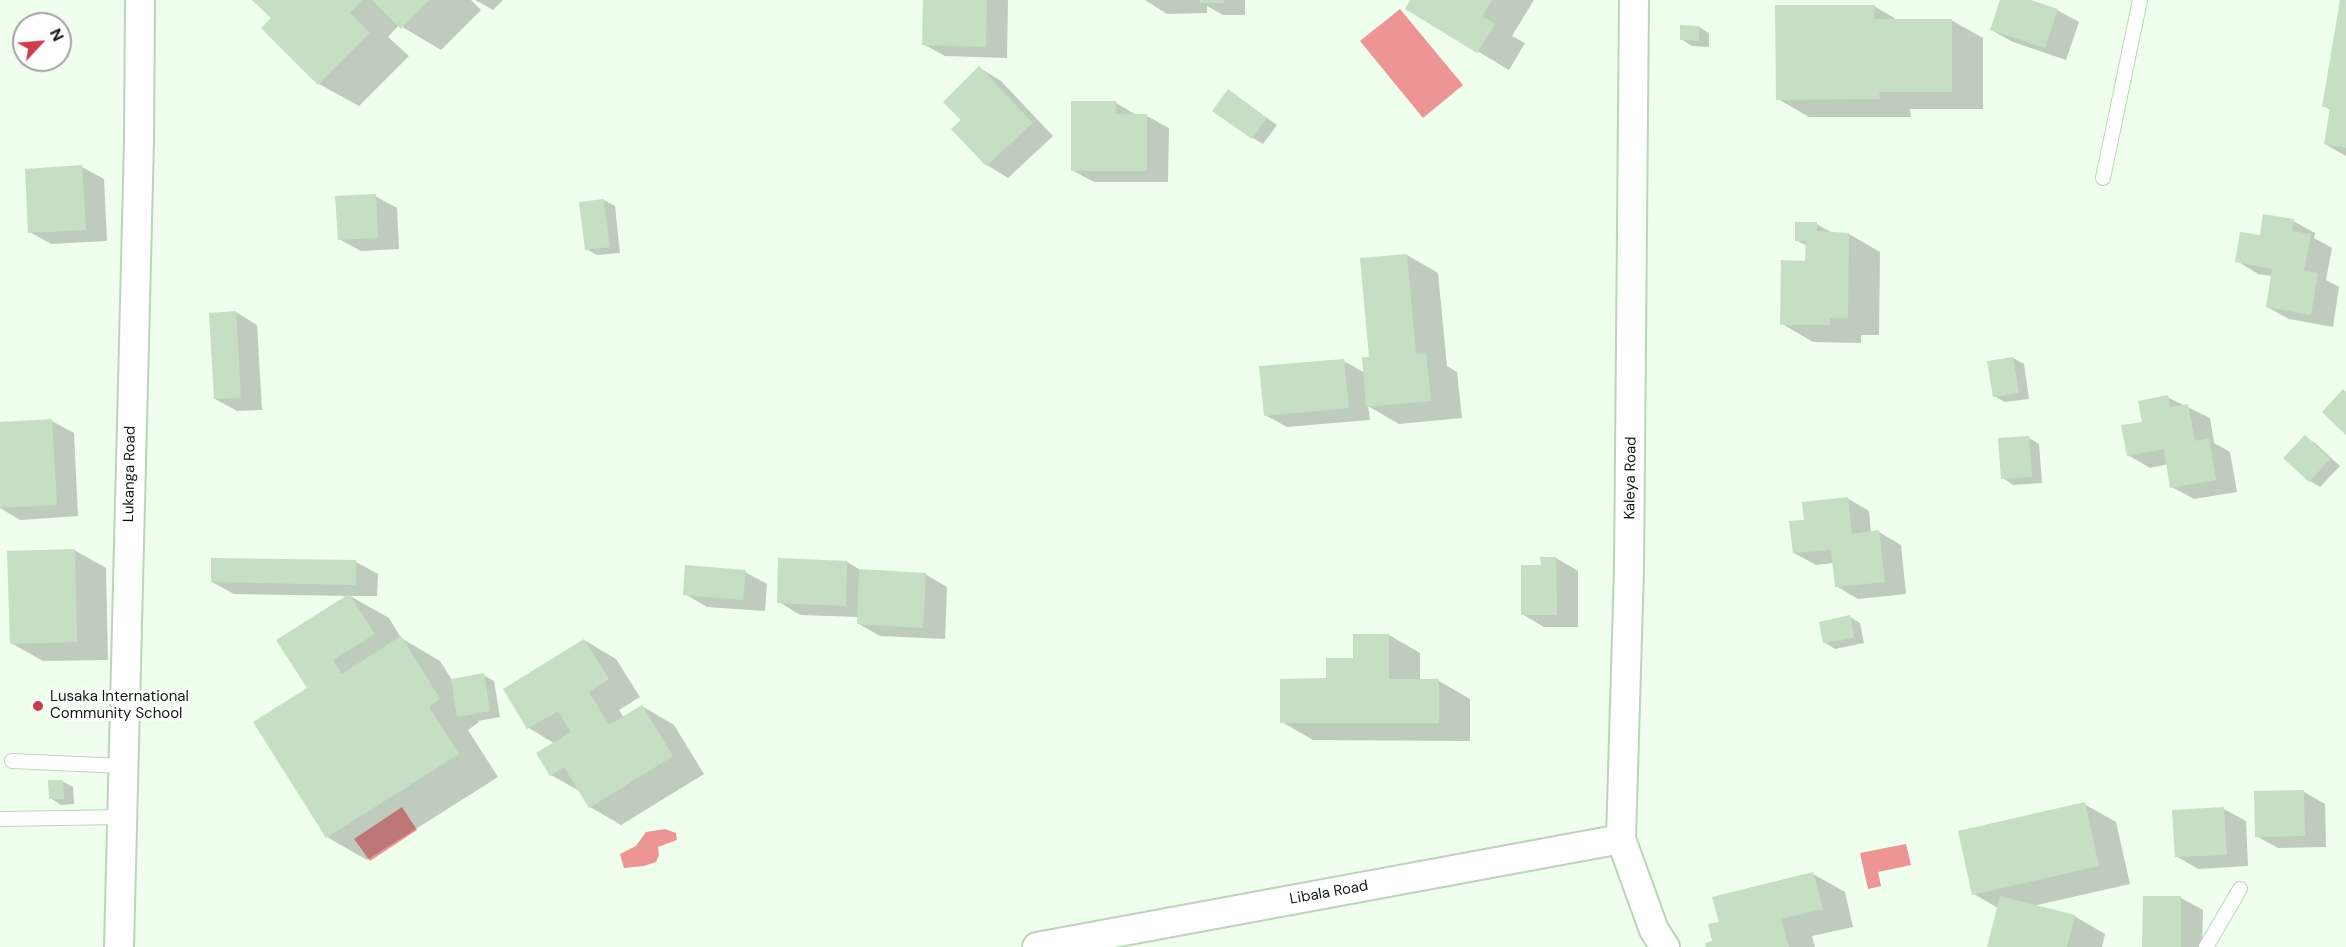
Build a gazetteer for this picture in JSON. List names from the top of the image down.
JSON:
{
  "streets": {
    "street": ["Lukanga Road", "Kaleya Road", "Libala Road"]
  },
  "crossings": [
    ["Kaleya Road", "Libala Road"]
  ],
  "places": ["Lusaka International Community School"],
  "north": "top right"
}
